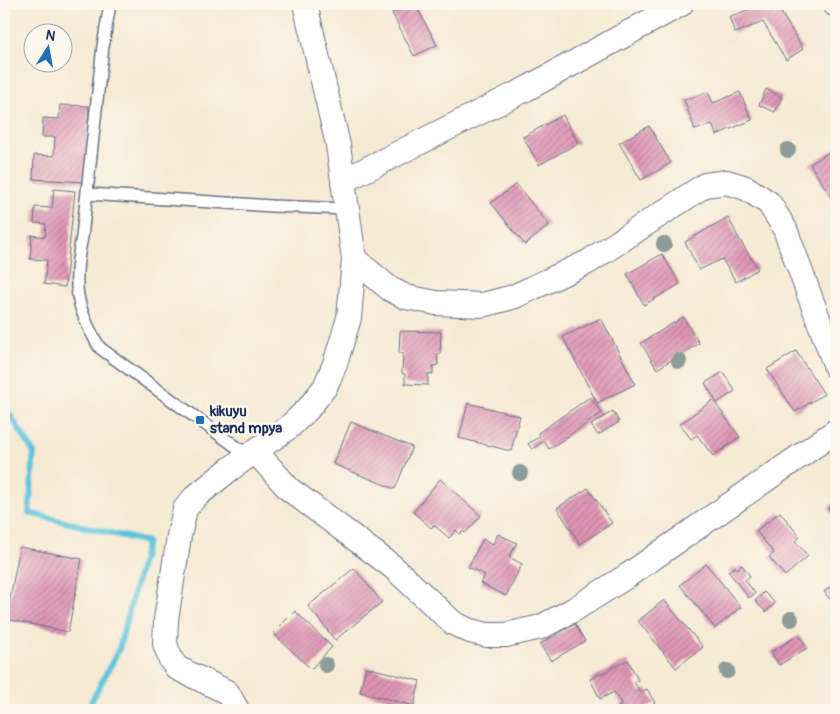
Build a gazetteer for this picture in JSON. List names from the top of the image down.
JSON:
{
  "places": {
    "transit": ["kikuyu stand mpya"]
  },
  "north": "top"
}
